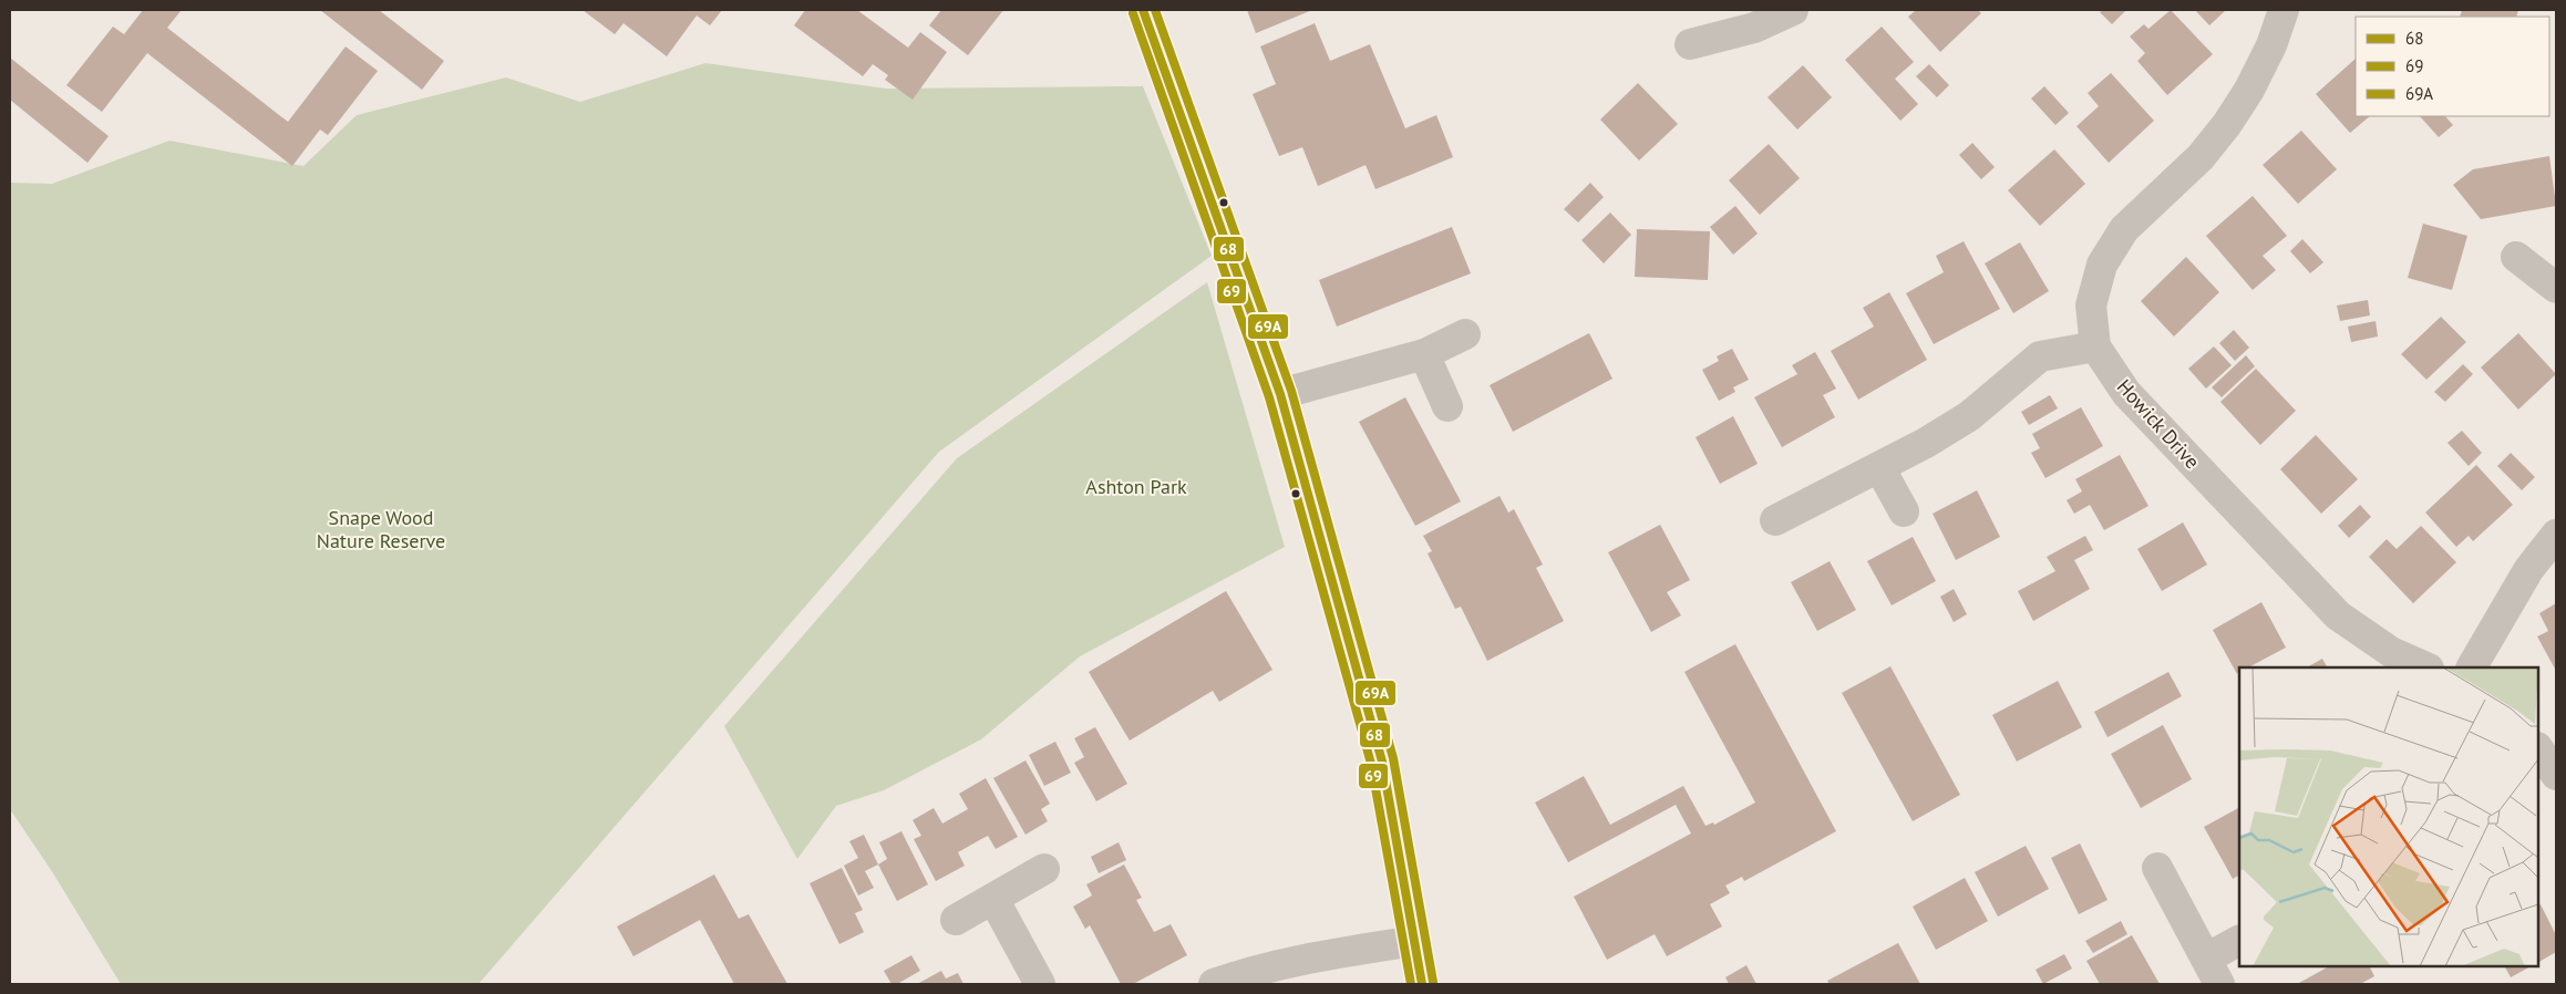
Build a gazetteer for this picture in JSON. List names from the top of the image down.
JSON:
{
  "streets": {
    "street": ["Howick Drive"]
  },
  "parks": ["Ashton Park", "Snape Wood Nature Reserve"],
  "lines": ["transit line 68", "transit line 69A", "transit line 69"],
  "legend": ["68", "69", "69A"]
}
